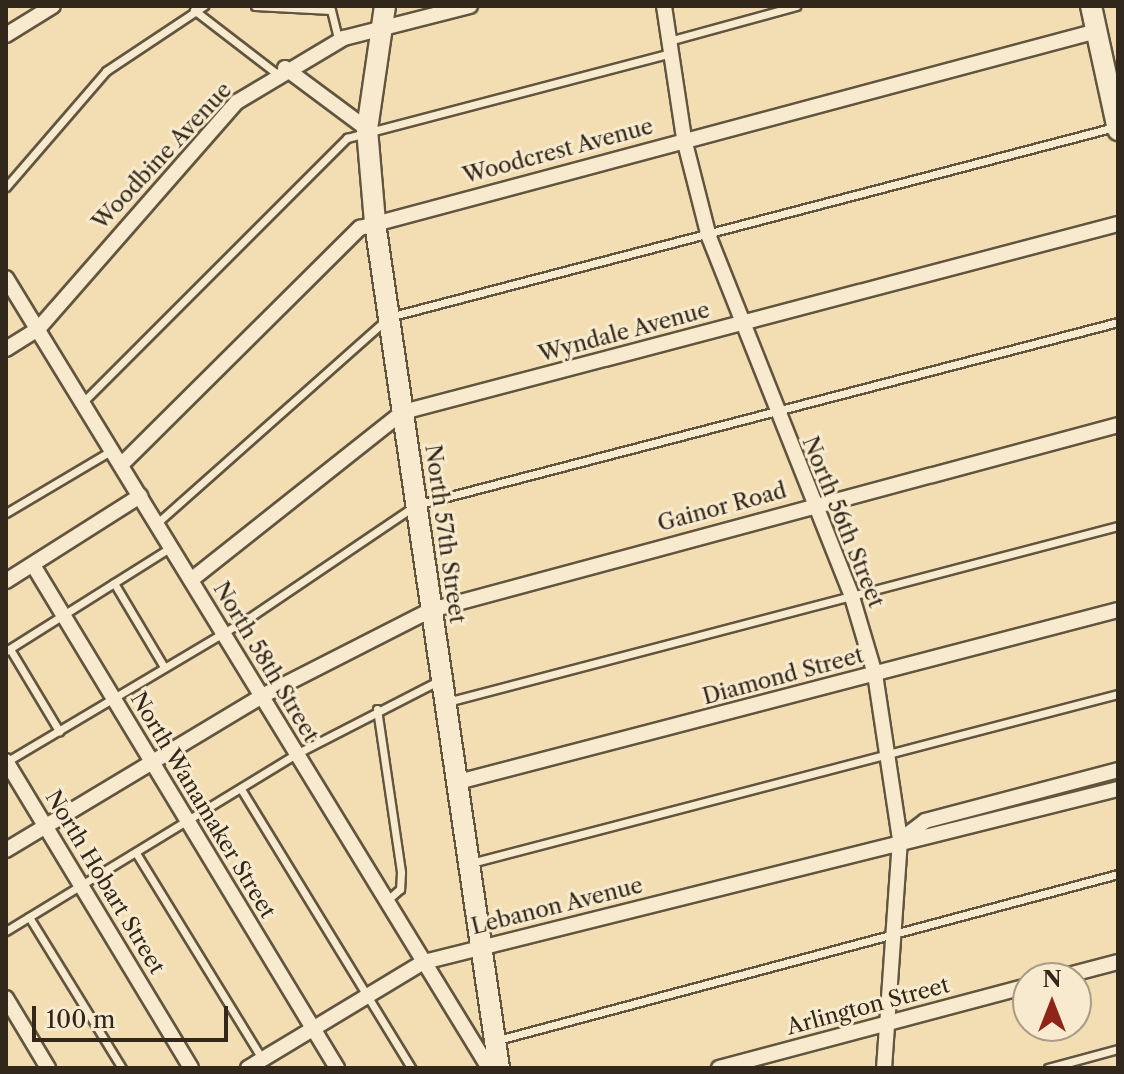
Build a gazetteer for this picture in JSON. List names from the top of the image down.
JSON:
{
  "streets": {
    "street": [
      "Woodcrest Avenue",
      "Woodbine Avenue",
      "Wyndale Avenue",
      "Gainor Road",
      "North 56th Street",
      "North 57th Street",
      "North 58th Street",
      "Diamond Street",
      "North Wanamaker Street",
      "North Hobart Street",
      "Lebanon Avenue",
      "Arlington Street"
    ]
  },
  "crossings": [
    ["Woodcrest Avenue", "North 56th Street"],
    ["Woodcrest Avenue", "North 57th Street"],
    ["Woodcrest Avenue", "North 58th Street"],
    ["Woodbine Avenue", "North 57th Street"],
    ["Woodbine Avenue", "North 58th Street"],
    ["Wyndale Avenue", "North 56th Street"],
    ["Wyndale Avenue", "North 57th Street"],
    ["Wyndale Avenue", "North 58th Street"],
    ["Gainor Road", "North 56th Street"],
    ["Gainor Road", "North 57th Street"],
    ["Gainor Road", "North 58th Street"],
    ["Gainor Road", "North Wanamaker Street"],
    ["Gainor Road", "North Hobart Street"],
    ["North 56th Street", "Diamond Street"],
    ["North 56th Street", "Lebanon Avenue"],
    ["North 56th Street", "Arlington Street"],
    ["North 57th Street", "Diamond Street"],
    ["North 57th Street", "Lebanon Avenue"],
    ["North 58th Street", "Lebanon Avenue"],
    ["North Wanamaker Street", "Lebanon Avenue"]
  ],
  "scale_bar": "100 m",
  "north": "top"
}
